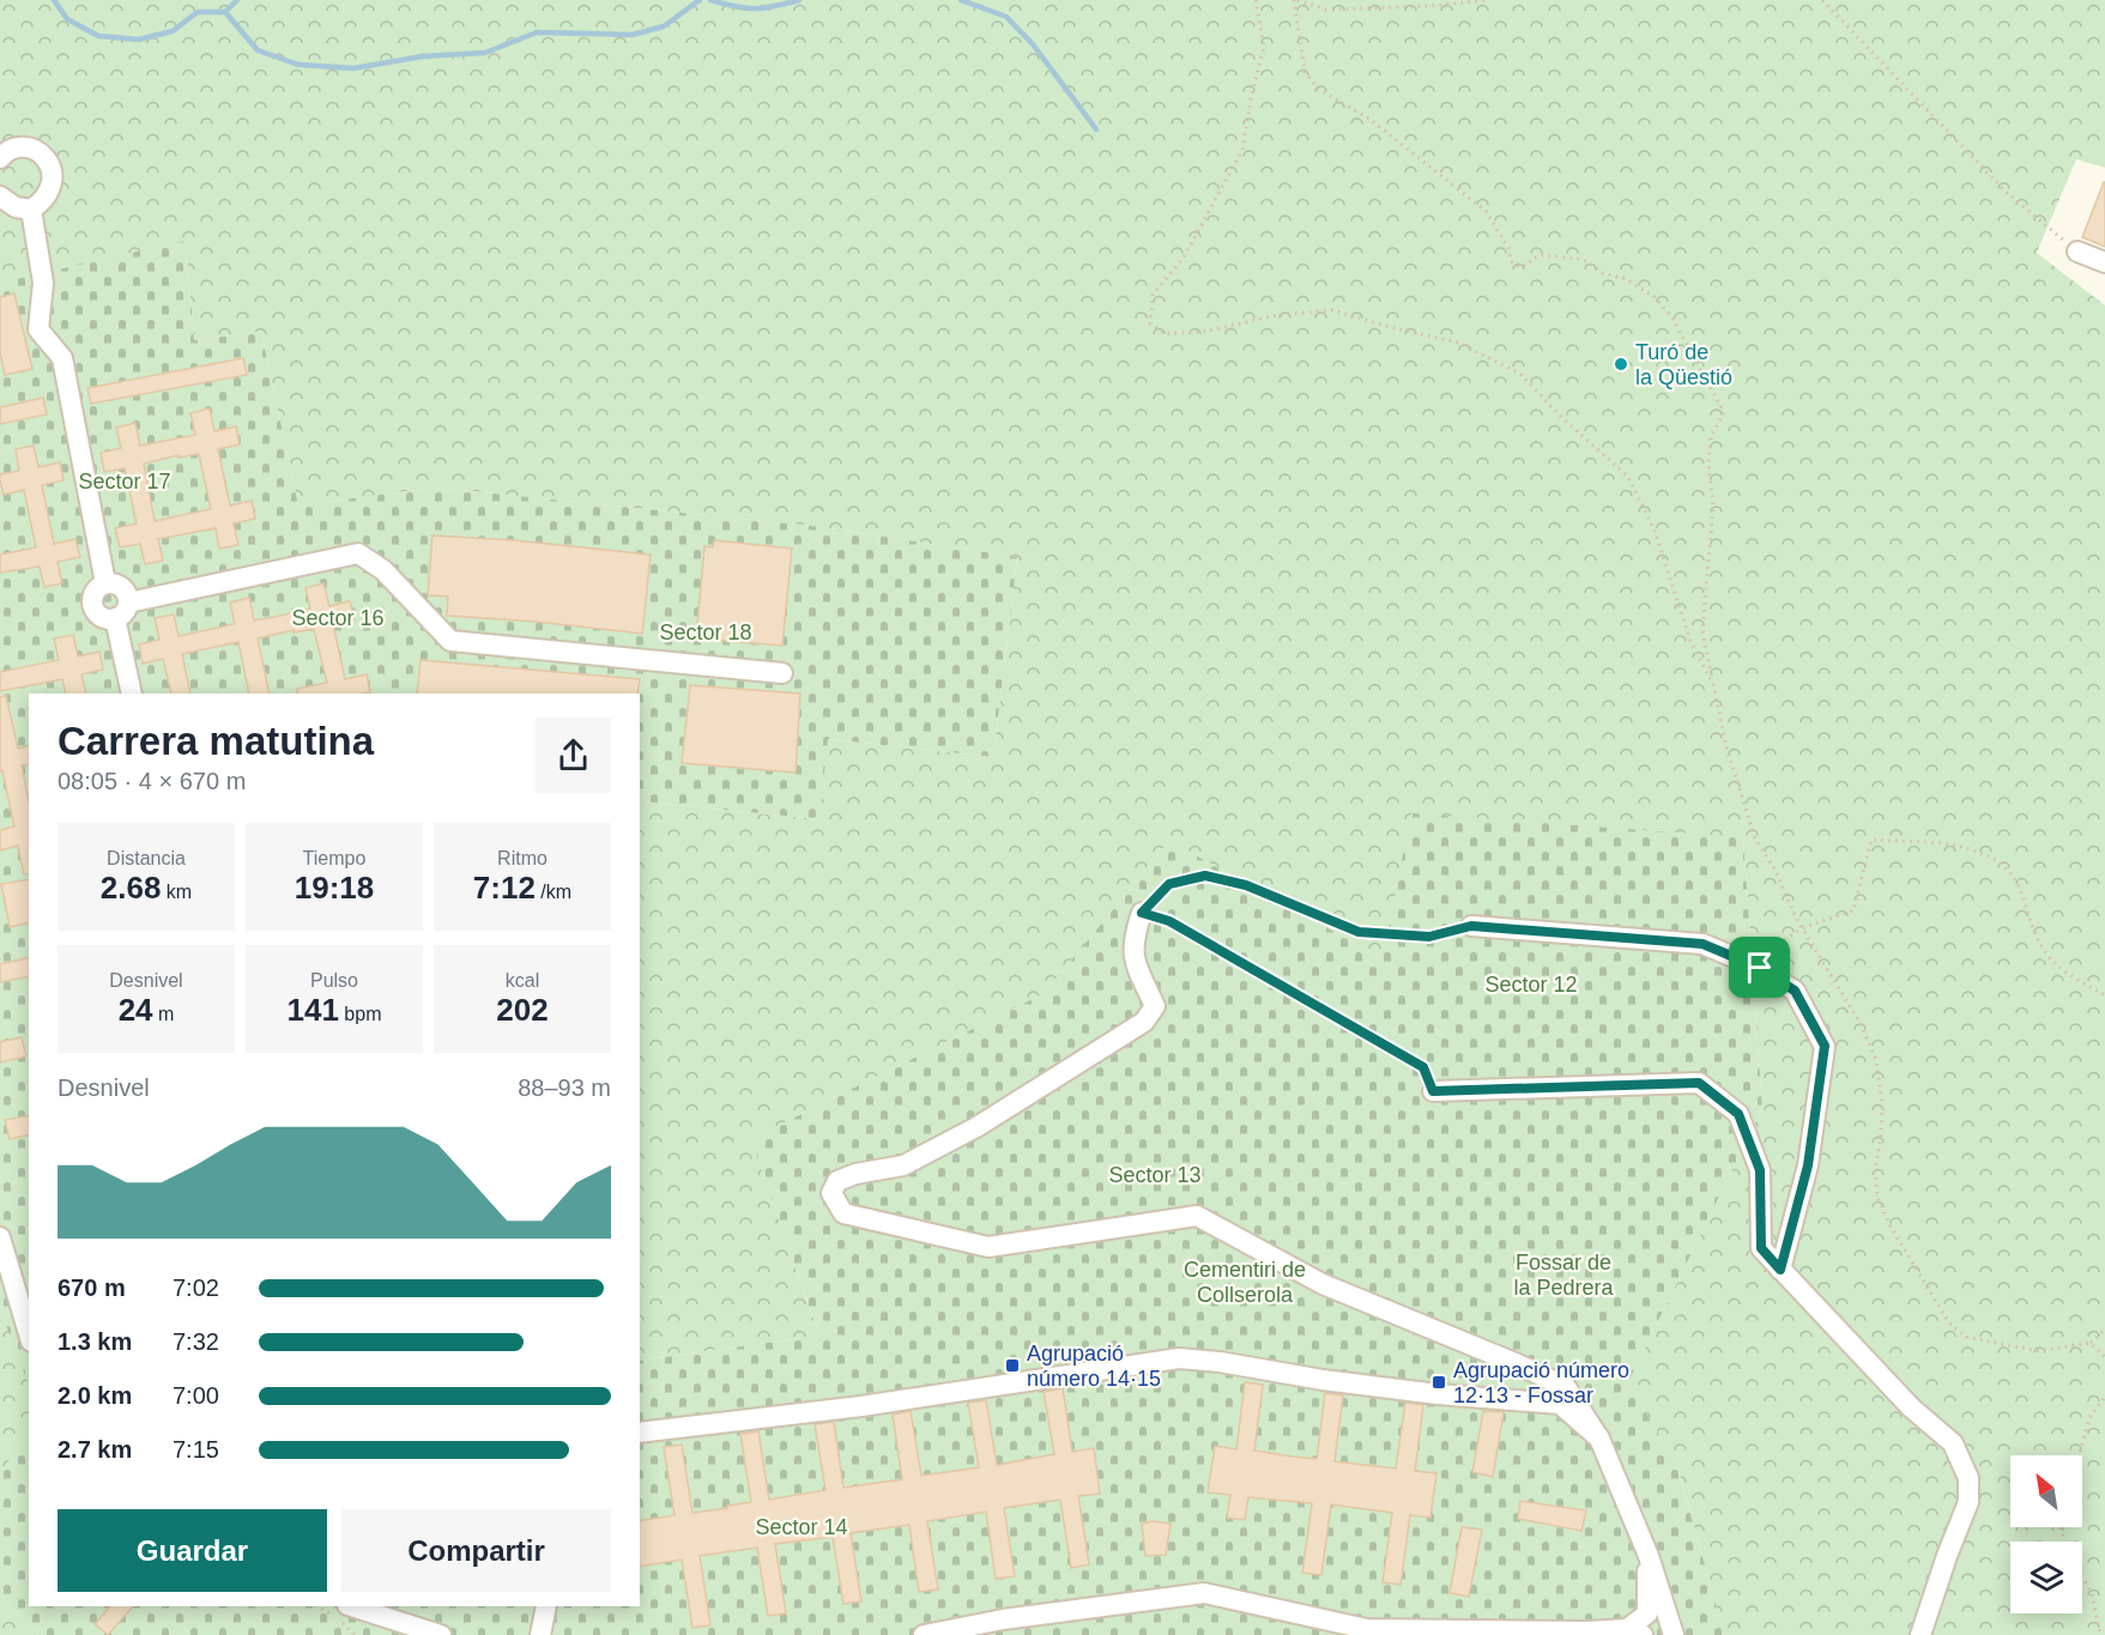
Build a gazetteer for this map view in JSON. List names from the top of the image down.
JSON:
{
  "parks": [
    "Sector 17",
    "Sector 16",
    "Sector 18",
    "Sector 12",
    "Sector 13",
    "Fossar de la Pedrera",
    "Cementiri de Collserola",
    "Sector 14"
  ],
  "places": {
    "other": ["Turó de la Qüestió"],
    "transit": ["Agrupació número 14·15", "Agrupació número 12·13 - Fossar"]
  },
  "north": "top left",
  "page": {
    "heading": ["Carrera matutina", "08:05 · 4 × 670 m"],
    "stats": [
      ["Distancia", "2.68 km"],
      ["Tiempo", "19:18"],
      ["Ritmo", "7:12 /km"],
      ["Desnivel", "24 m"],
      ["Pulso", "141 bpm"],
      ["kcal", "202"]
    ],
    "chart": ["Desnivel", "88–93 m"],
    "list": [
      {
        "name": "670 m",
        "note": "7:02"
      },
      {
        "name": "1.3 km",
        "note": "7:32"
      },
      {
        "name": "2.0 km",
        "note": "7:00"
      },
      {
        "name": "2.7 km",
        "note": "7:15"
      }
    ],
    "buttons": ["Guardar", "Compartir"]
  }
}
